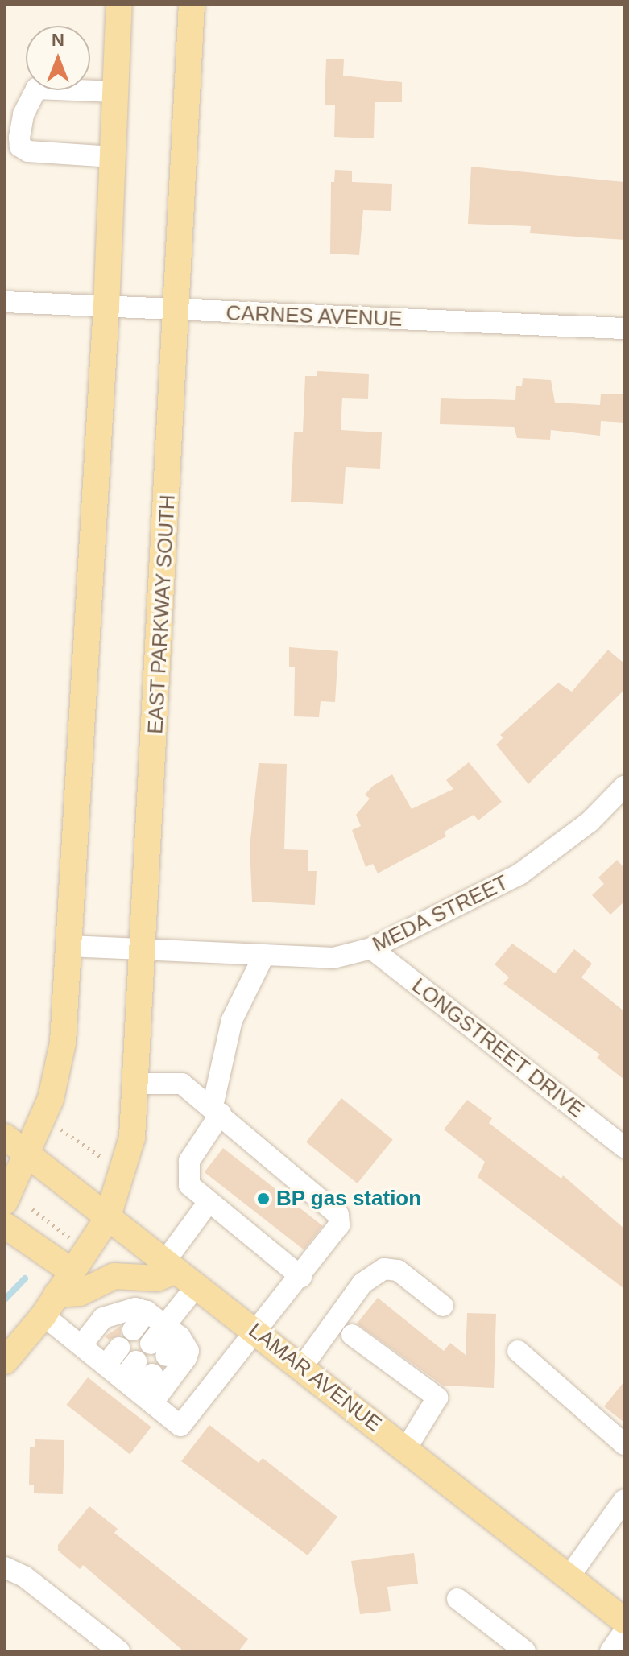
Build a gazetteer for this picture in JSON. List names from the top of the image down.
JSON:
{
  "streets": {
    "main road": ["EAST PARKWAY SOUTH", "LAMAR AVENUE"],
    "street": ["CARNES AVENUE", "MEDA STREET", "LONGSTREET DRIVE"]
  },
  "crossings": [
    ["CARNES AVENUE", "EAST PARKWAY SOUTH"],
    ["EAST PARKWAY SOUTH", "MEDA STREET"],
    ["EAST PARKWAY SOUTH", "LAMAR AVENUE"],
    ["MEDA STREET", "LONGSTREET DRIVE"]
  ],
  "places": ["BP gas station"],
  "north": "top"
}
